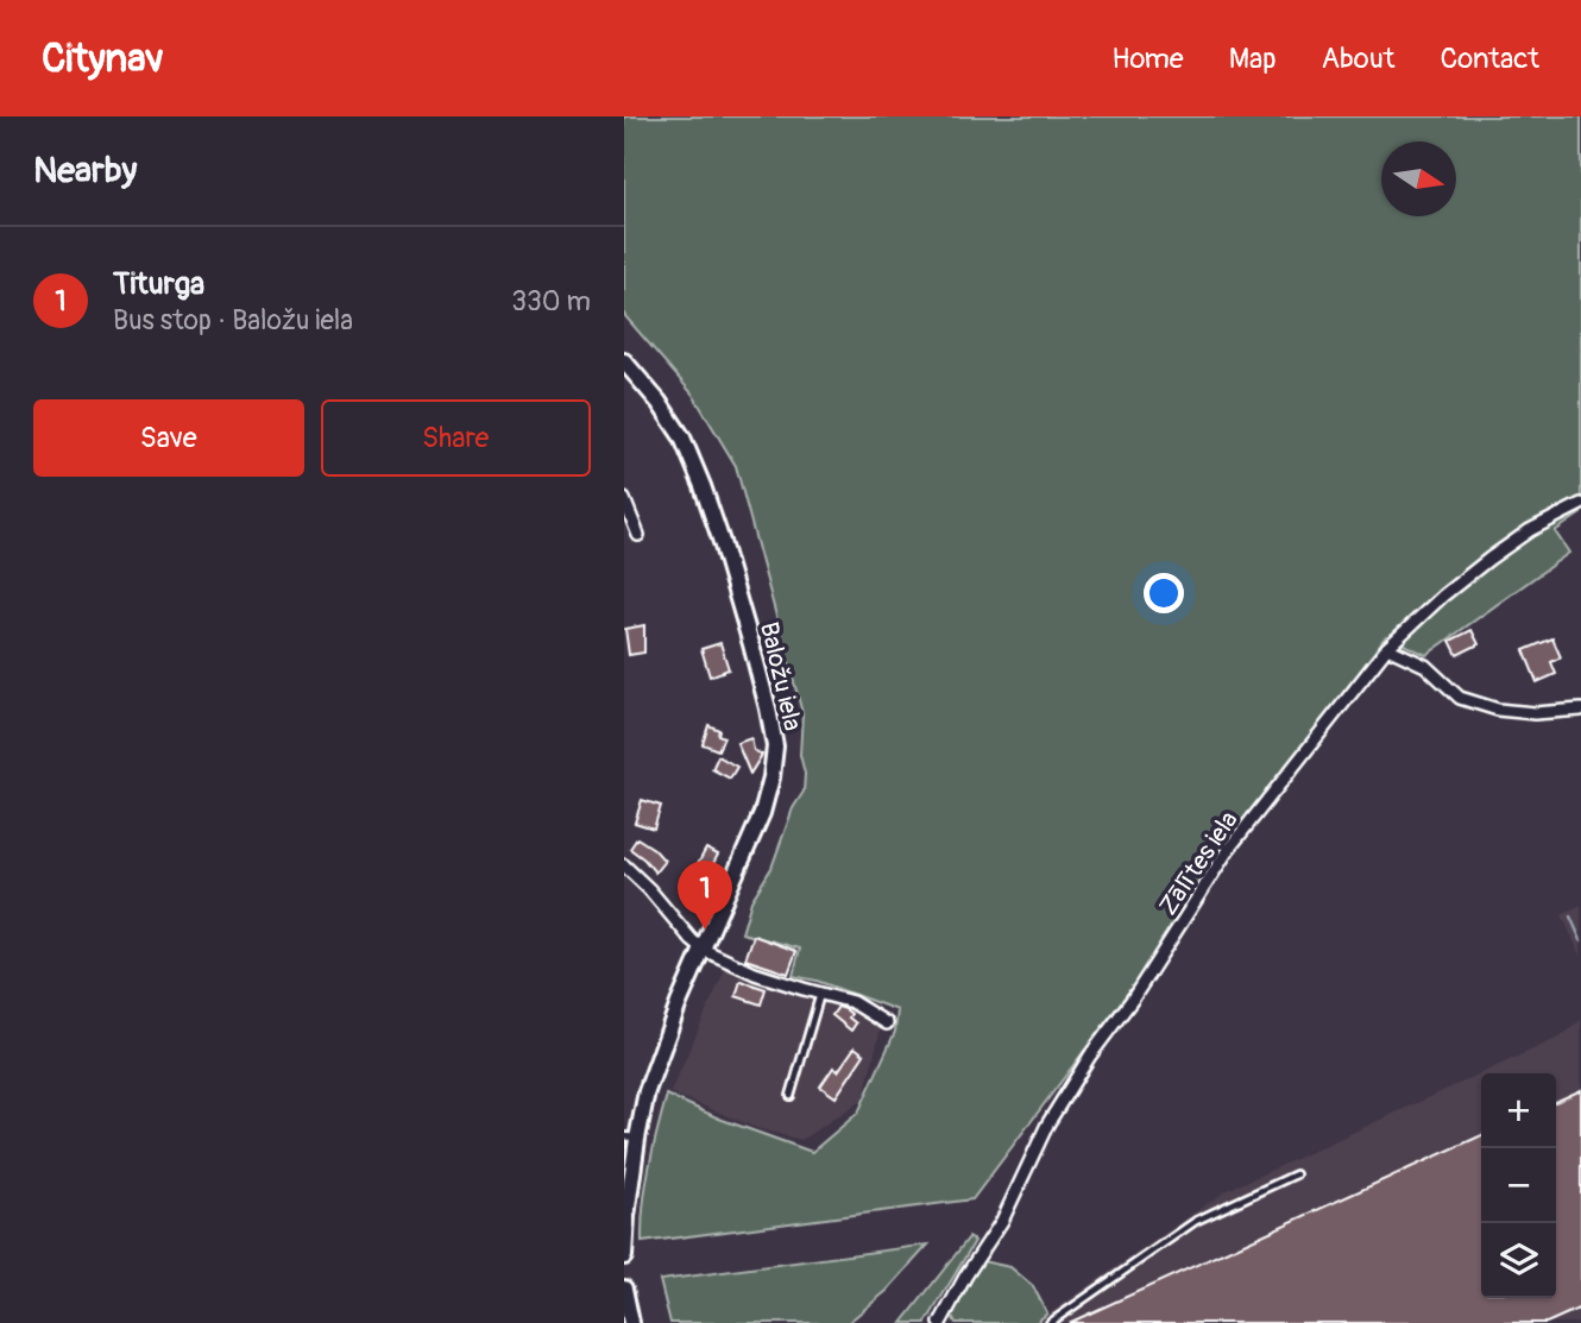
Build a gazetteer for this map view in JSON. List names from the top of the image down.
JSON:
{
  "streets": {
    "main road": ["Baložu iela"],
    "street": ["Zālītes iela"]
  },
  "north": "right",
  "page": {
    "header": "Citynav",
    "nav": [
      "Home",
      "Map",
      "About",
      "Contact"
    ],
    "heading": "Nearby",
    "list": [
      {
        "mark": "1",
        "name": "Titurga",
        "note": "Bus stop · Baložu iela",
        "value": "330 m"
      }
    ],
    "buttons": ["Save", "Share"],
    "pins": "1",
    "map_buttons": ["+", "−"]
  }
}
